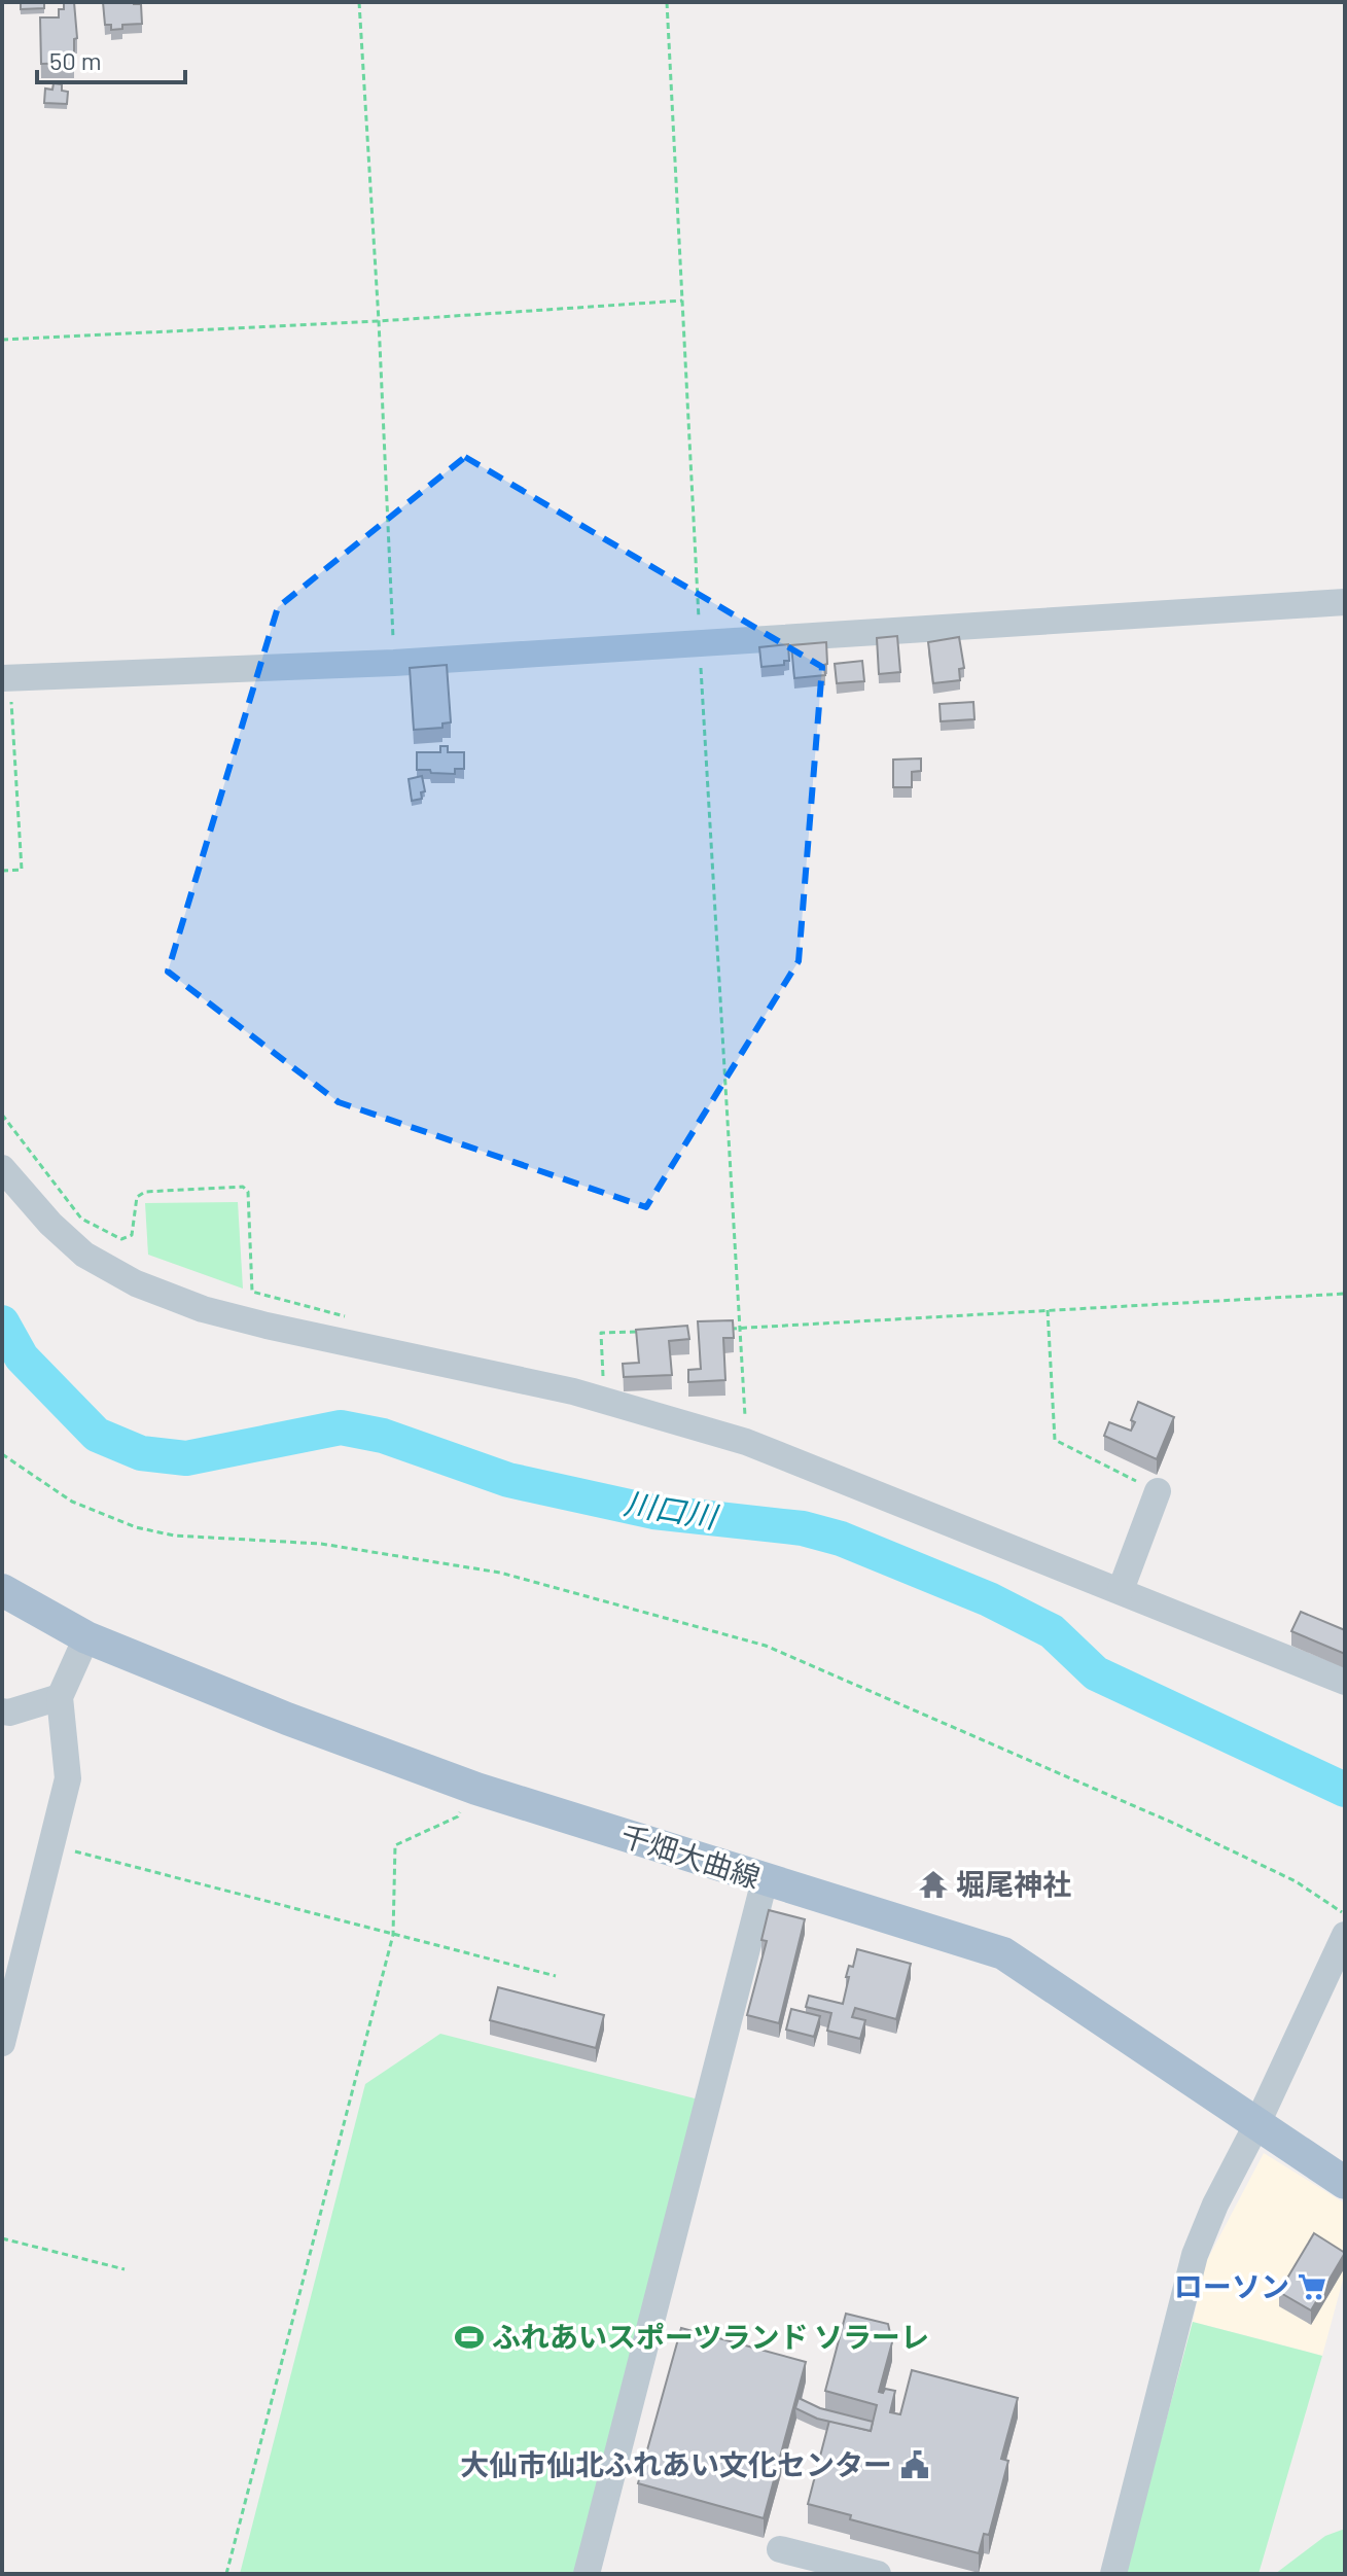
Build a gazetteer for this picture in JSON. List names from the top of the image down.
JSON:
{
  "streets": {
    "main road": ["千畑大曲線"]
  },
  "water": ["川口川"],
  "places": {
    "temple": ["堀尾神社"],
    "supermarket": ["ローソン"],
    "sports": ["ふれあいスポーツランド ソラーレ"],
    "public building": ["大仙市仙北ふれあい文化センター"]
  },
  "scale_bar": "50 m"
}
